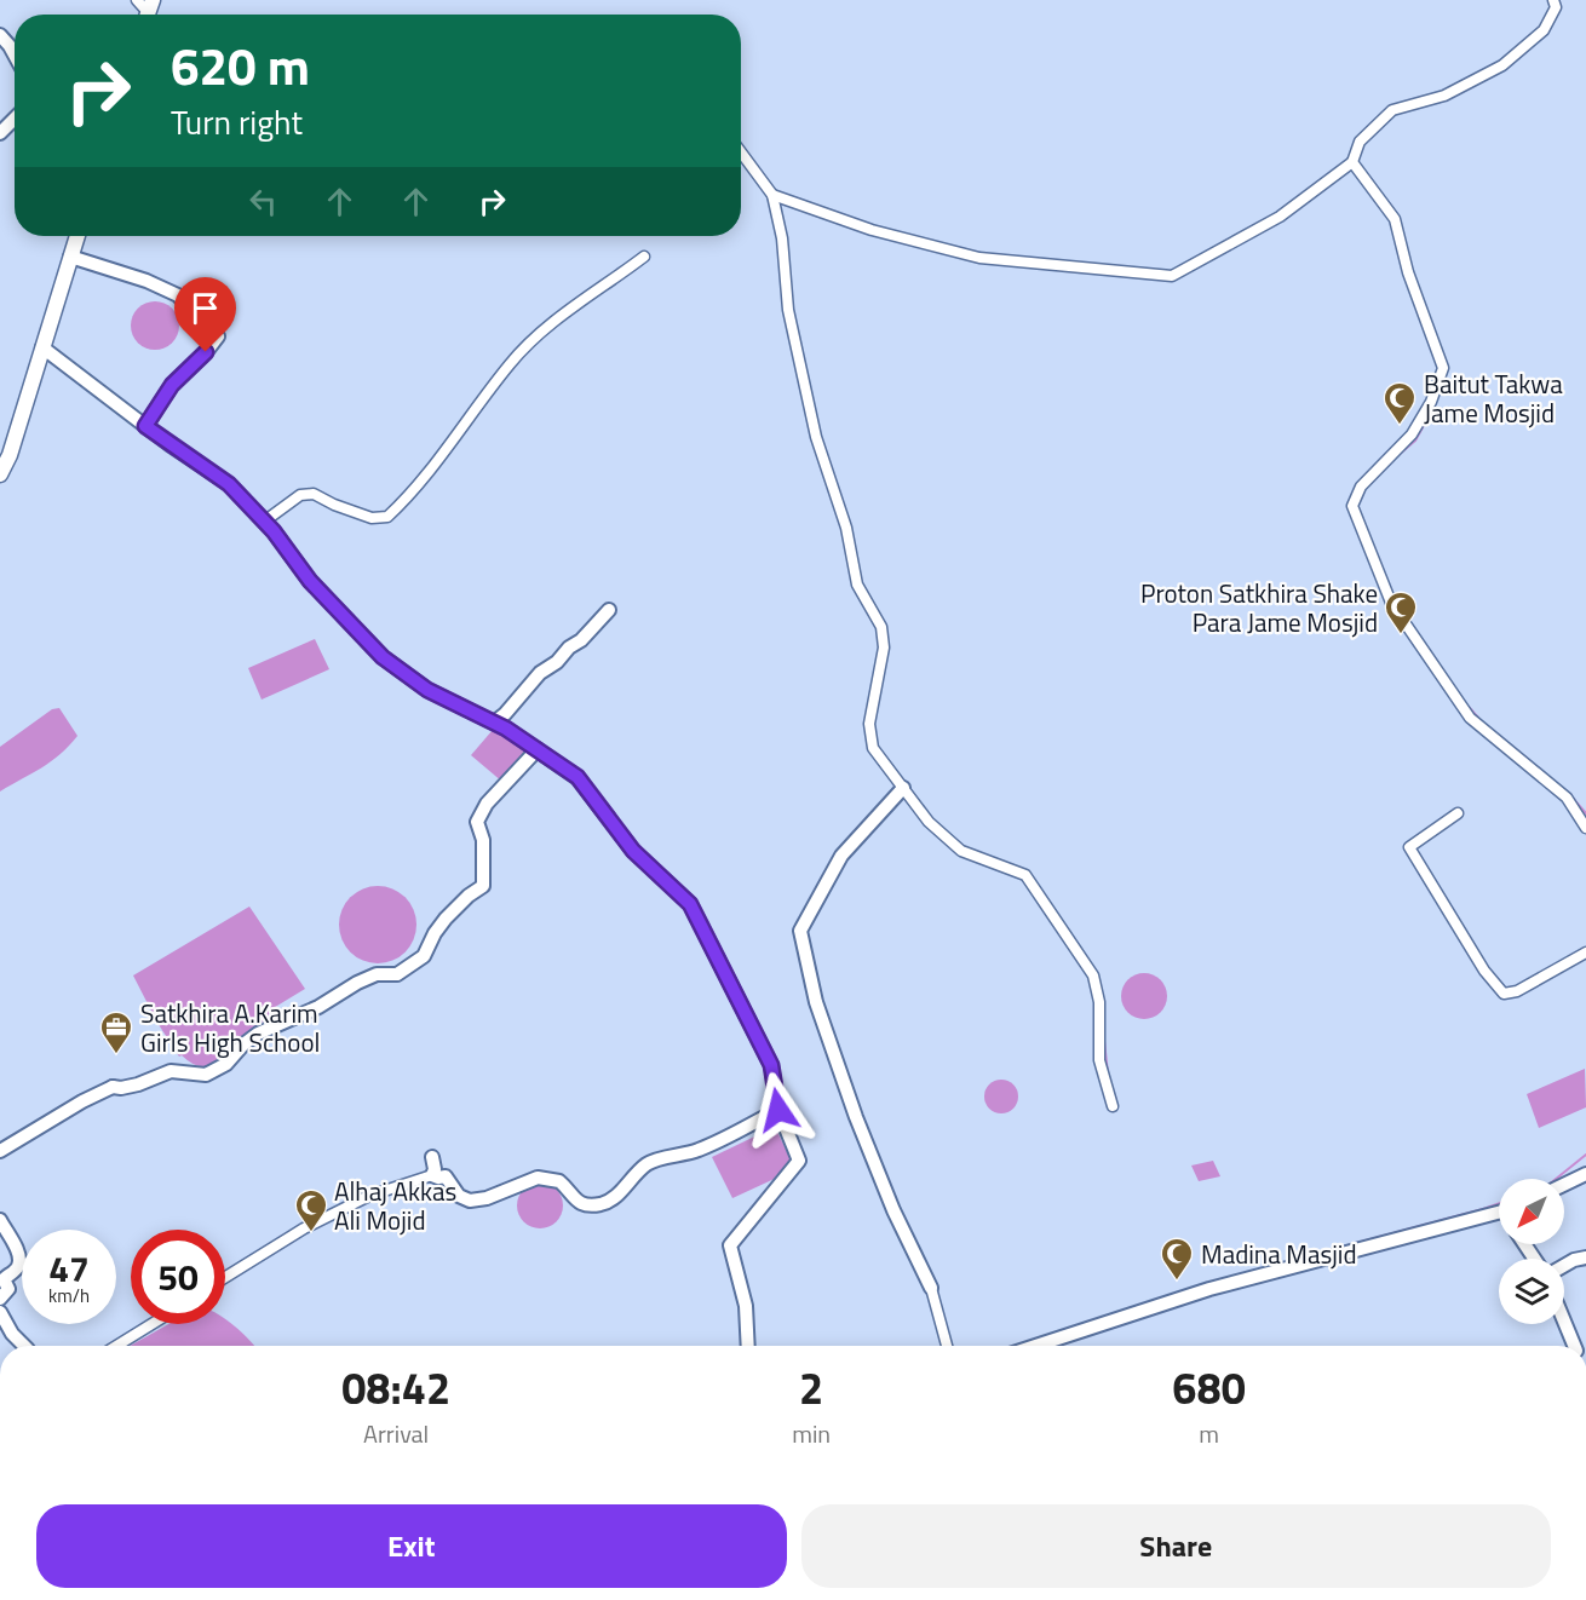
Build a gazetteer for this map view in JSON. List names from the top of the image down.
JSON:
{
  "places": {
    "mosque": [
      "Baitut Takwa Jame Mosjid",
      "Proton Satkhira Shake Para Jame Mosjid",
      "Alhaj Akkas Ali Mojid",
      "Madina Masjid"
    ],
    "office": ["Satkhira A.Karim Girls High School"]
  },
  "north": "bottom left",
  "page": {
    "turn": ["620 m", "Turn right"],
    "speed": "47 km/h",
    "limit": "50",
    "eta": [
      "08:42",
      "Arrival",
      "2",
      "min",
      "680",
      "m"
    ],
    "buttons": ["Exit", "Share"]
  }
}
